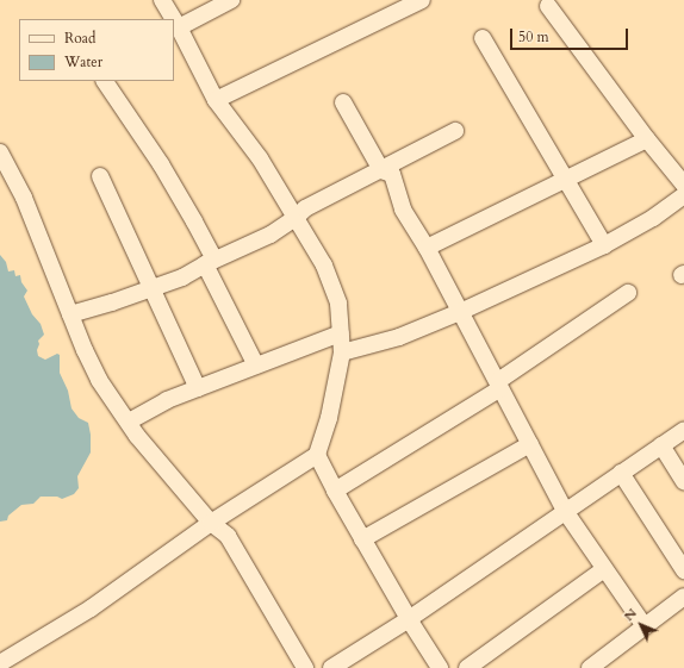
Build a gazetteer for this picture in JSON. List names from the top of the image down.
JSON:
{
  "legend": ["Road", "Water"],
  "scale_bar": "50 m",
  "north": "top left"
}
